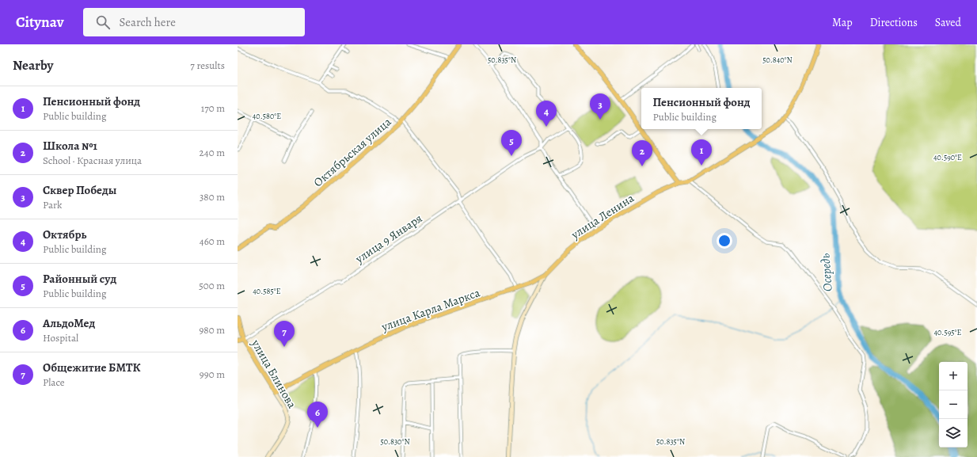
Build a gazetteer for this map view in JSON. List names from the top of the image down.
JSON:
{
  "streets": {
    "main road": [
      "Октябрьская улица",
      "улица Ленина",
      "улица Карла Маркса",
      "улица Блинова"
    ],
    "street": ["улица 9 Января"]
  },
  "crossings": [
    ["улица Ленина", "улица Карла Маркса"],
    ["улица 9 Января", "улица Блинова"],
    ["улица Карла Маркса", "улица Блинова"]
  ],
  "water": ["Осередь"],
  "page": {
    "header": "Citynav",
    "search": "Search here",
    "nav": ["Map", "Directions", "Saved"],
    "heading": ["Nearby", "7 results"],
    "list": [
      {
        "mark": "1",
        "name": "Пенсионный фонд",
        "note": "Public building",
        "value": "170 m"
      },
      {
        "mark": "2",
        "name": "Школа №1",
        "note": "School · Красная улица",
        "value": "240 m"
      },
      {
        "mark": "3",
        "name": "Сквер Победы",
        "note": "Park",
        "value": "380 m"
      },
      {
        "mark": "4",
        "name": "Октябрь",
        "note": "Public building",
        "value": "460 m"
      },
      {
        "mark": "5",
        "name": "Районный суд",
        "note": "Public building",
        "value": "500 m"
      },
      {
        "mark": "6",
        "name": "АльдоМед",
        "note": "Hospital",
        "value": "980 m"
      },
      {
        "mark": "7",
        "name": "Общежитие БМТК",
        "note": "Place",
        "value": "990 m"
      }
    ],
    "popup": ["Пенсионный фонд", "Public building"],
    "pins": [
      "3",
      "4",
      "5",
      "1",
      "2",
      "7",
      "6"
    ],
    "map_buttons": ["+", "−"]
  },
  "coordinates": [
    "50.835°N",
    "50.840°N",
    "40.580°E",
    "40.590°E",
    "40.585°E",
    "40.595°E",
    "50.830°N"
  ]
}
